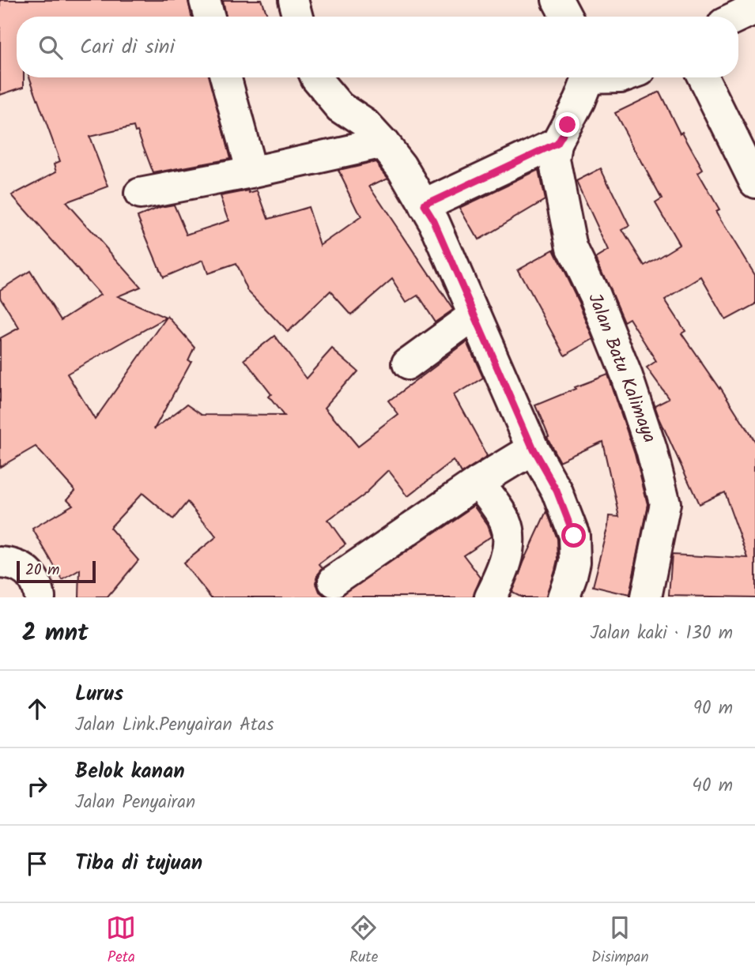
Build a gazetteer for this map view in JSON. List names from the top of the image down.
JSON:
{
  "streets": {
    "street": ["Jalan Batu Kalimaya"]
  },
  "scale_bar": "20 m",
  "page": {
    "search": "Cari di sini",
    "scale": "20 m",
    "heading": ["2 mnt", "Jalan kaki · 130 m"],
    "list": [
      ["Lurus", "Jalan Link.Penyairan Atas", "90 m"],
      ["Belok kanan", "Jalan Penyairan", "40 m"],
      "Tiba di tujuan"
    ],
    "nav": ["Peta", "Rute", "Disimpan"]
  }
}
